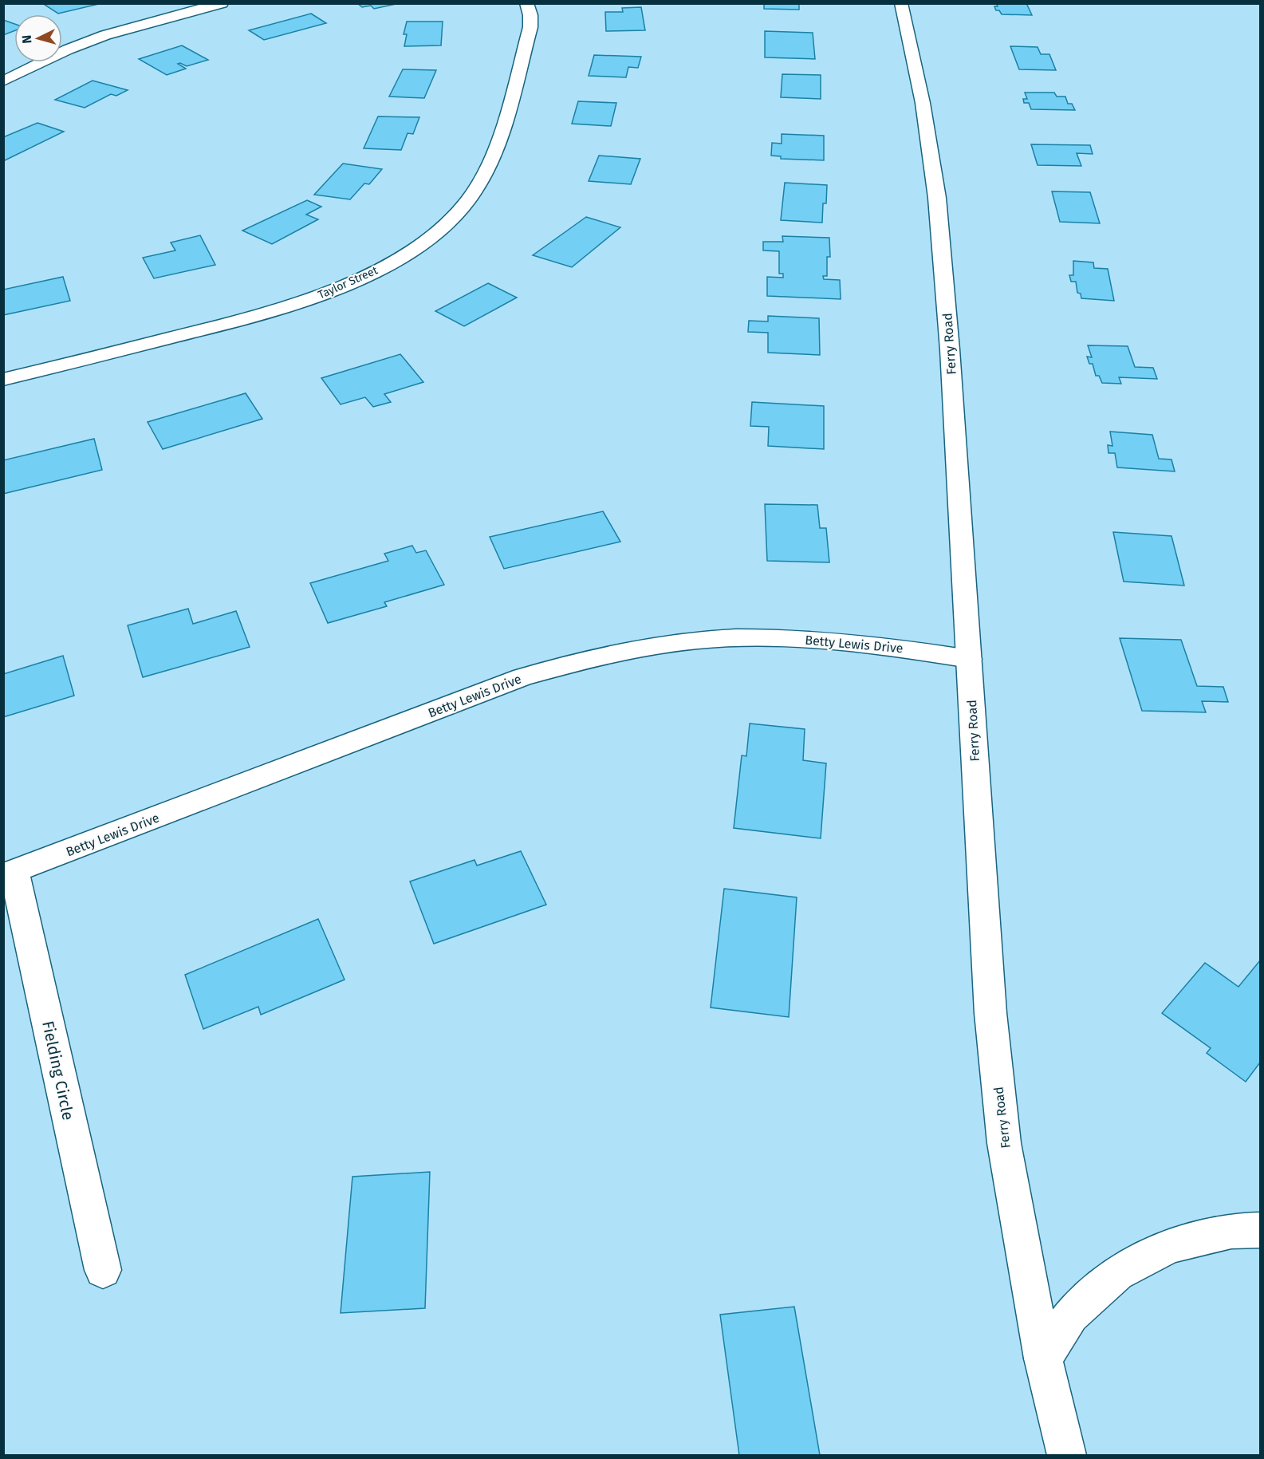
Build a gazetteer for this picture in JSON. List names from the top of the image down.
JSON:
{
  "streets": {
    "street": [
      "Taylor Street",
      "Ferry Road",
      "Betty Lewis Drive",
      "Fielding Circle"
    ]
  },
  "crossings": [
    ["Ferry Road", "Betty Lewis Drive"],
    ["Betty Lewis Drive", "Fielding Circle"]
  ],
  "north": "left"
}
